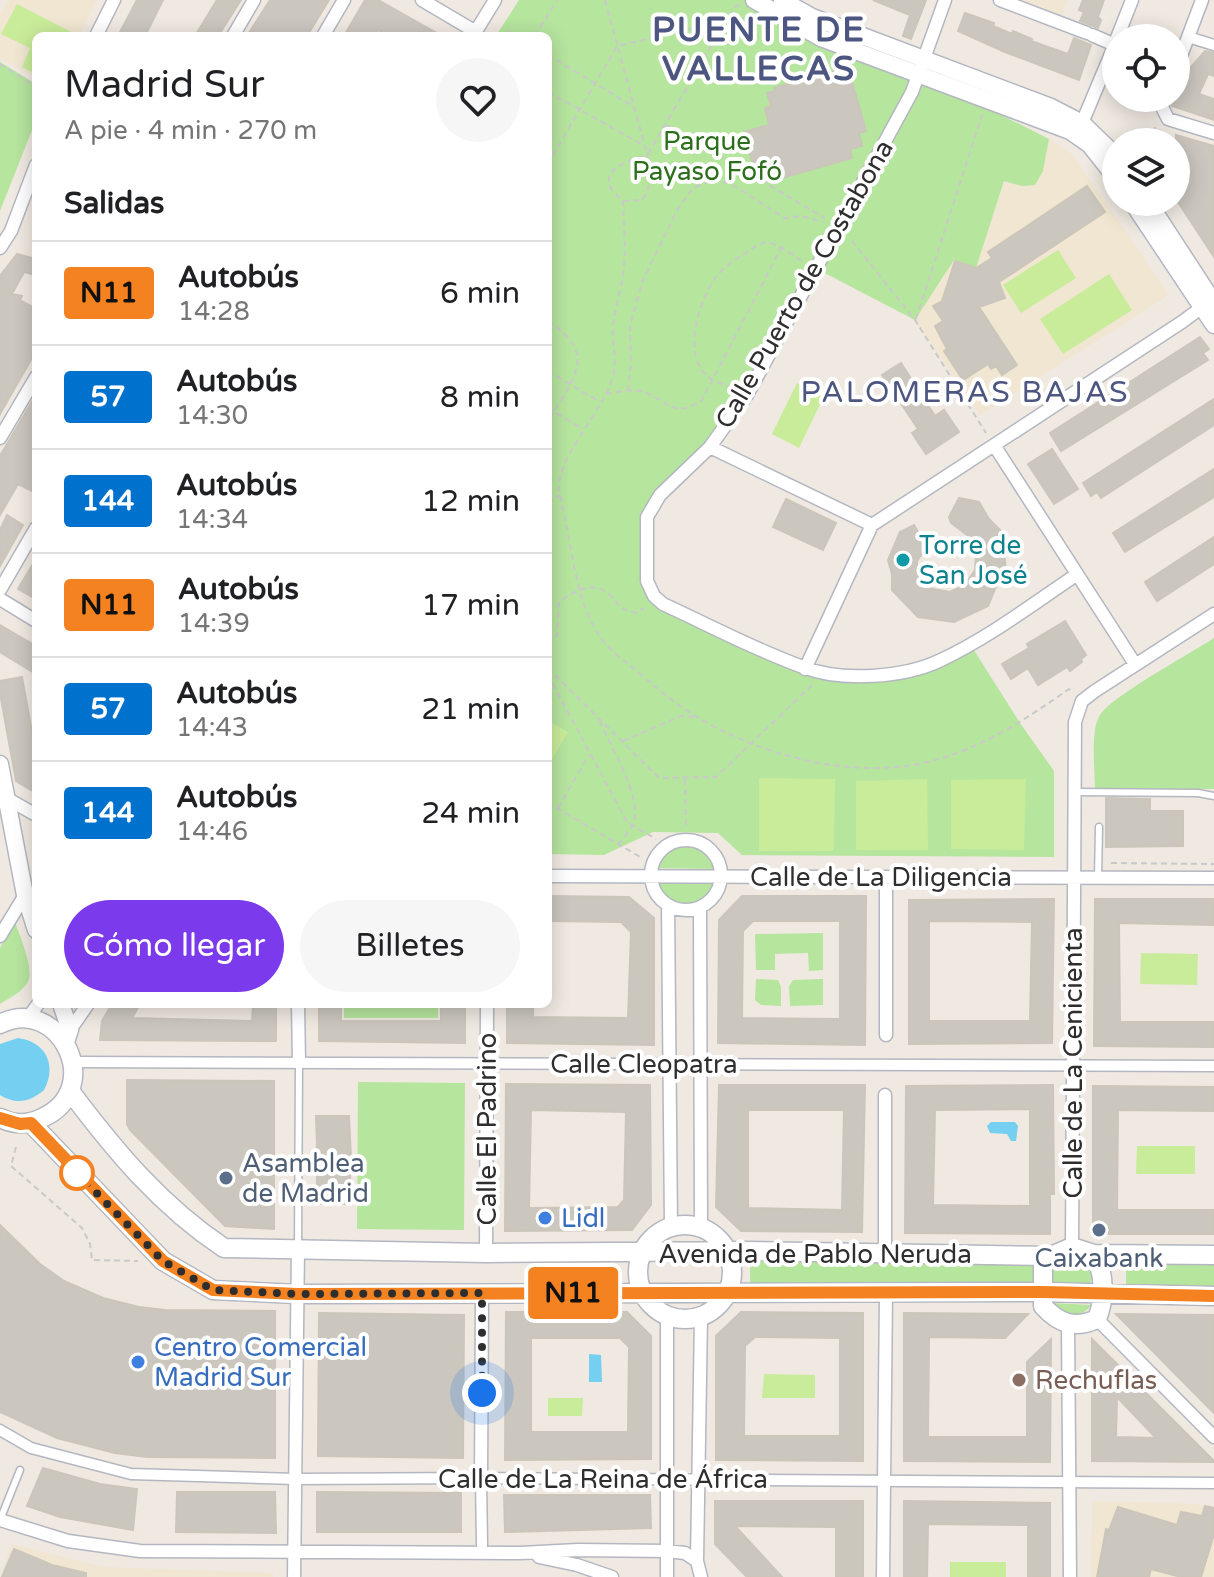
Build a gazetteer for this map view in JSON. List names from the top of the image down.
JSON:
{
  "streets": {
    "main road": ["Avenida de Pablo Neruda"],
    "street": [
      "Calle Puerto de Costabona",
      "Calle de La Diligencia",
      "Calle de La Cenicienta",
      "Calle Cleopatra",
      "Calle El Padrino",
      "Calle de La Reina de África"
    ]
  },
  "crossings": [
    ["Calle de La Diligencia", "Calle de La Cenicienta"],
    ["Calle de La Cenicienta", "Calle Cleopatra"],
    ["Calle de La Cenicienta", "Avenida de Pablo Neruda"],
    ["Calle Cleopatra", "Calle El Padrino"],
    ["Calle El Padrino", "Avenida de Pablo Neruda"]
  ],
  "districts": ["PUENTE DE VALLECAS", "PALOMERAS BAJAS"],
  "parks": ["Parque Payaso Fofó"],
  "places": [
    "Torre de San José",
    "Asamblea de Madrid",
    "Lidl",
    "Caixabank",
    "Centro Comercial Madrid Sur",
    "Rechuflas"
  ],
  "lines": ["bus line N11"],
  "page": {
    "on_map": "N11",
    "heading": [
      ["Madrid Sur", "A pie · 4 min · 270 m"],
      "Salidas"
    ],
    "list": [
      {
        "mark": "N11",
        "name": "Autobús",
        "note": "14:28",
        "value": "6 min"
      },
      {
        "mark": "57",
        "name": "Autobús",
        "note": "14:30",
        "value": "8 min"
      },
      {
        "mark": "144",
        "name": "Autobús",
        "note": "14:34",
        "value": "12 min"
      },
      {
        "mark": "N11",
        "name": "Autobús",
        "note": "14:39",
        "value": "17 min"
      },
      {
        "mark": "57",
        "name": "Autobús",
        "note": "14:43",
        "value": "21 min"
      },
      {
        "mark": "144",
        "name": "Autobús",
        "note": "14:46",
        "value": "24 min"
      }
    ],
    "buttons": ["Cómo llegar", "Billetes"]
  }
}
